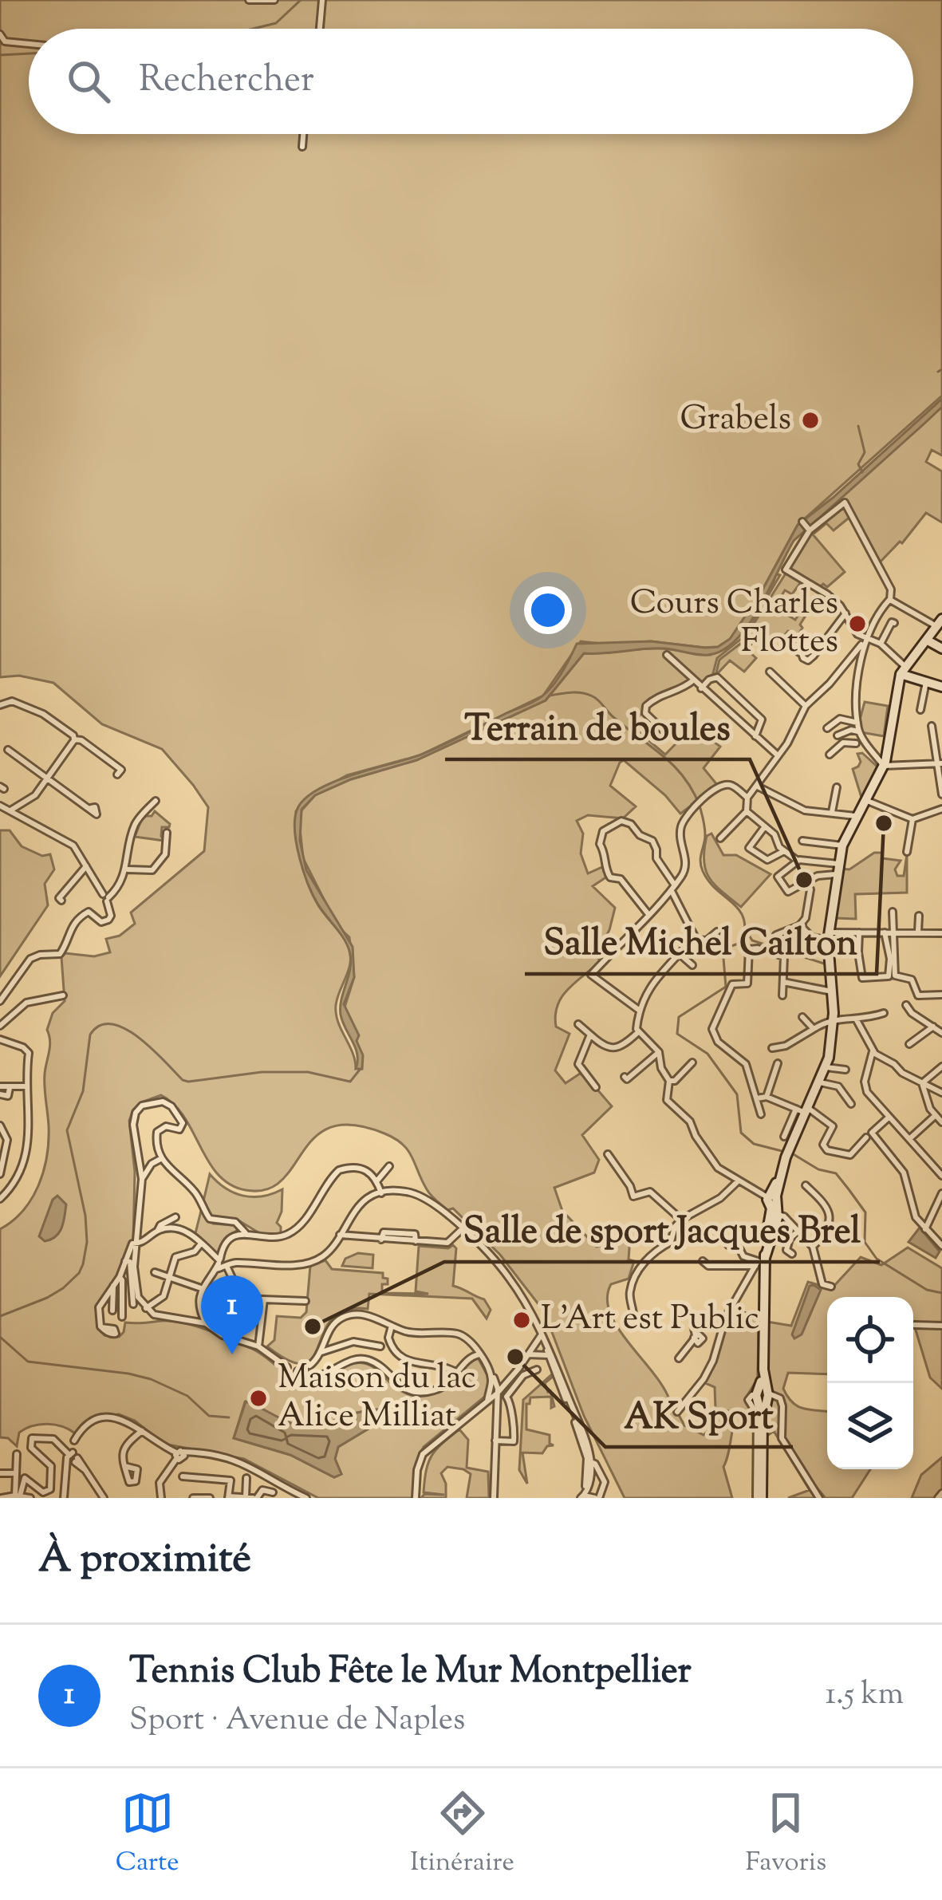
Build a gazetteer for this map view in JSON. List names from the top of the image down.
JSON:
{
  "places": [
    "Grabels",
    "Cours Charles Flottes",
    "Salle Michel Cailton",
    "Terrain de boules",
    "L'Art est Public",
    "Salle de sport Jacques Brel",
    "AK Sport",
    "Maison du lac Alice Milliat"
  ],
  "page": {
    "search": "Rechercher",
    "pins": "1",
    "heading": "À proximité",
    "list": [
      {
        "mark": "1",
        "name": "Tennis Club Fête le Mur Montpellier",
        "note": "Sport · Avenue de Naples",
        "value": "1.5 km"
      }
    ],
    "nav": ["Carte", "Itinéraire", "Favoris"]
  }
}
